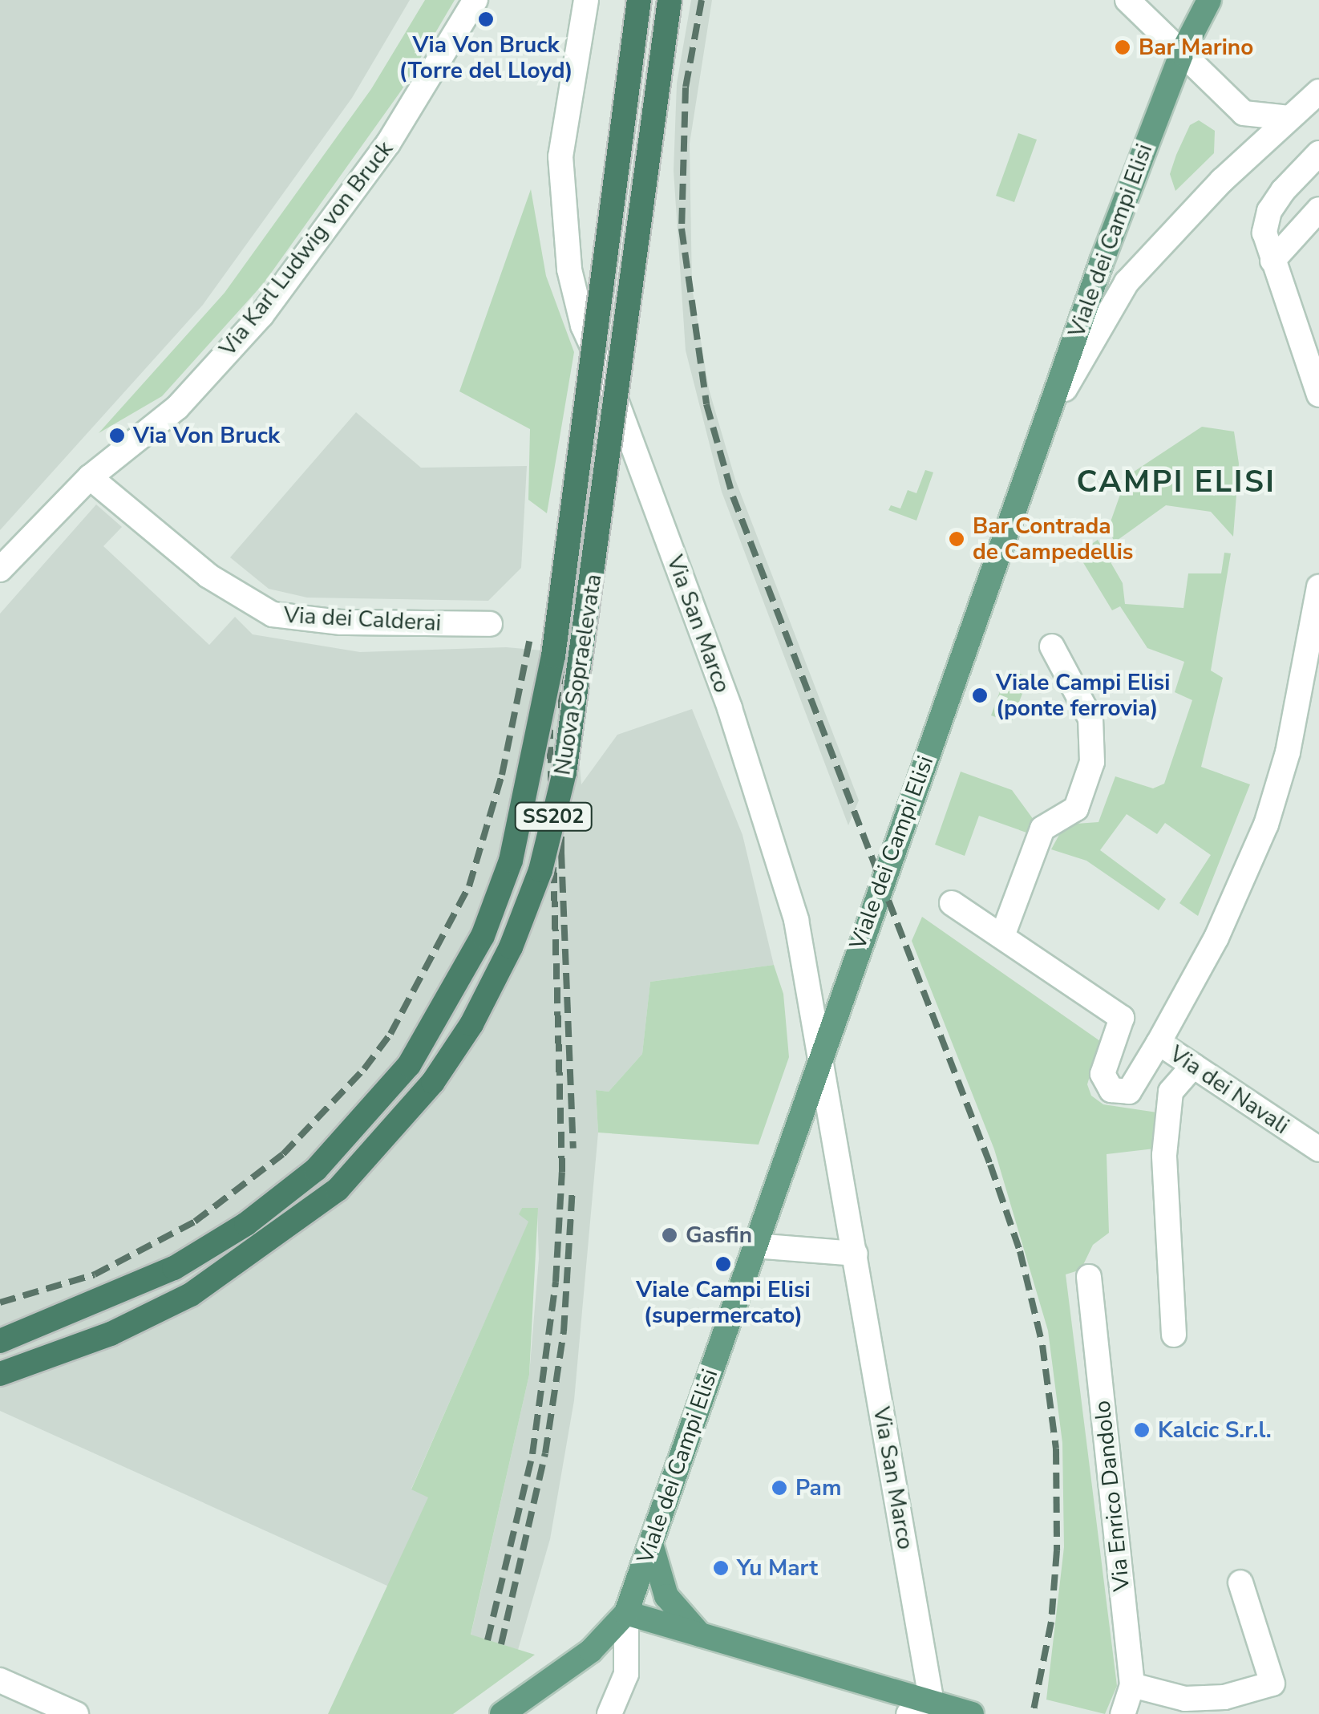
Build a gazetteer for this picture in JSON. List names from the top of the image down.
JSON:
{
  "streets": {
    "highway": ["Nuova Sopraelevata", "SS202"],
    "main road": ["Viale dei Campi Elisi"],
    "street": [
      "Via Karl Ludwig von Bruck",
      "Via dei Calderai",
      "Via San Marco",
      "Via dei Navali",
      "Via Enrico Dandolo"
    ]
  },
  "crossings": [
    ["Viale dei Campi Elisi", "Via San Marco"],
    ["Via Karl Ludwig von Bruck", "Via dei Calderai"]
  ],
  "districts": ["CAMPI ELISI"],
  "places": [
    "Via Von Bruck (Torre del Lloyd)",
    "Bar Marino",
    "Via Von Bruck",
    "Bar Contrada de Campedellis",
    "Viale Campi Elisi (ponte ferrovia)",
    "Gasfin",
    "Viale Campi Elisi (supermercato)",
    "Kalcic S.r.l.",
    "Pam",
    "Yu Mart"
  ]
}
